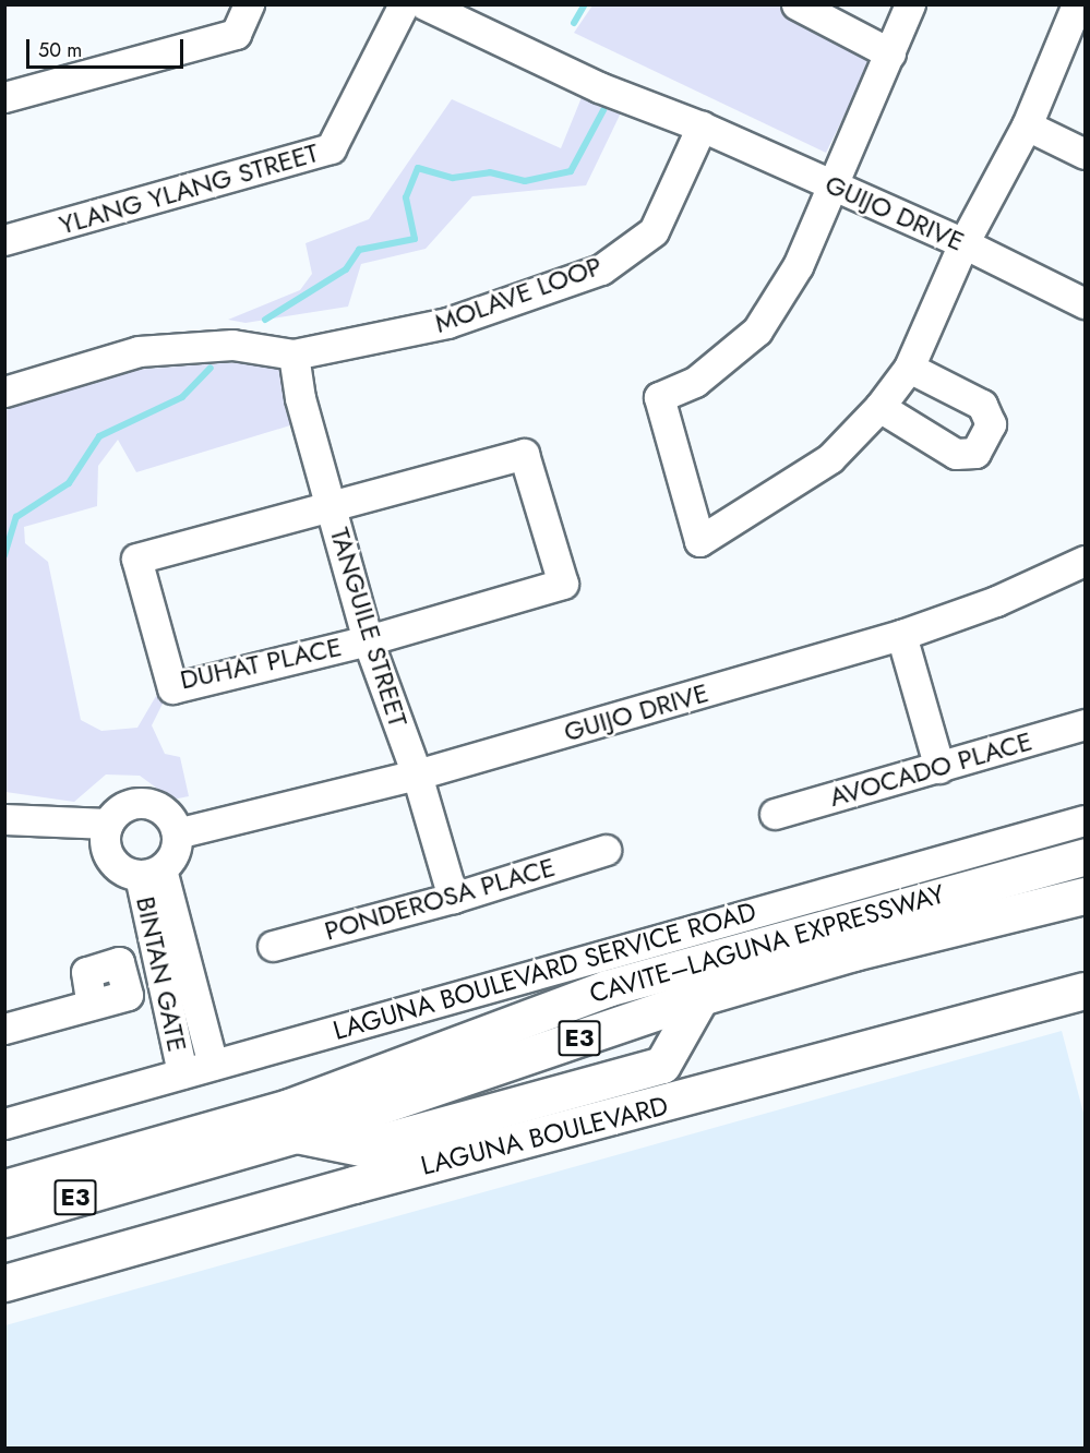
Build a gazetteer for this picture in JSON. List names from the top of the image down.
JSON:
{
  "streets": {
    "main road": ["CAVITE–LAGUNA EXPRESSWAY", "E3", "LAGUNA BOULEVARD"],
    "street": [
      "YLANG YLANG STREET",
      "GUIJO DRIVE",
      "MOLAVE LOOP",
      "TANGUILE STREET",
      "DUHAT PLACE",
      "AVOCADO PLACE",
      "PONDEROSA PLACE",
      "LAGUNA BOULEVARD SERVICE ROAD",
      "BINTAN GATE"
    ]
  },
  "crossings": [
    ["GUIJO DRIVE", "MOLAVE LOOP"],
    ["GUIJO DRIVE", "TANGUILE STREET"],
    ["GUIJO DRIVE", "BINTAN GATE"],
    ["MOLAVE LOOP", "TANGUILE STREET"],
    ["TANGUILE STREET", "DUHAT PLACE"],
    ["TANGUILE STREET", "PONDEROSA PLACE"],
    ["LAGUNA BOULEVARD SERVICE ROAD", "BINTAN GATE"]
  ],
  "scale_bar": "50 m"
}
